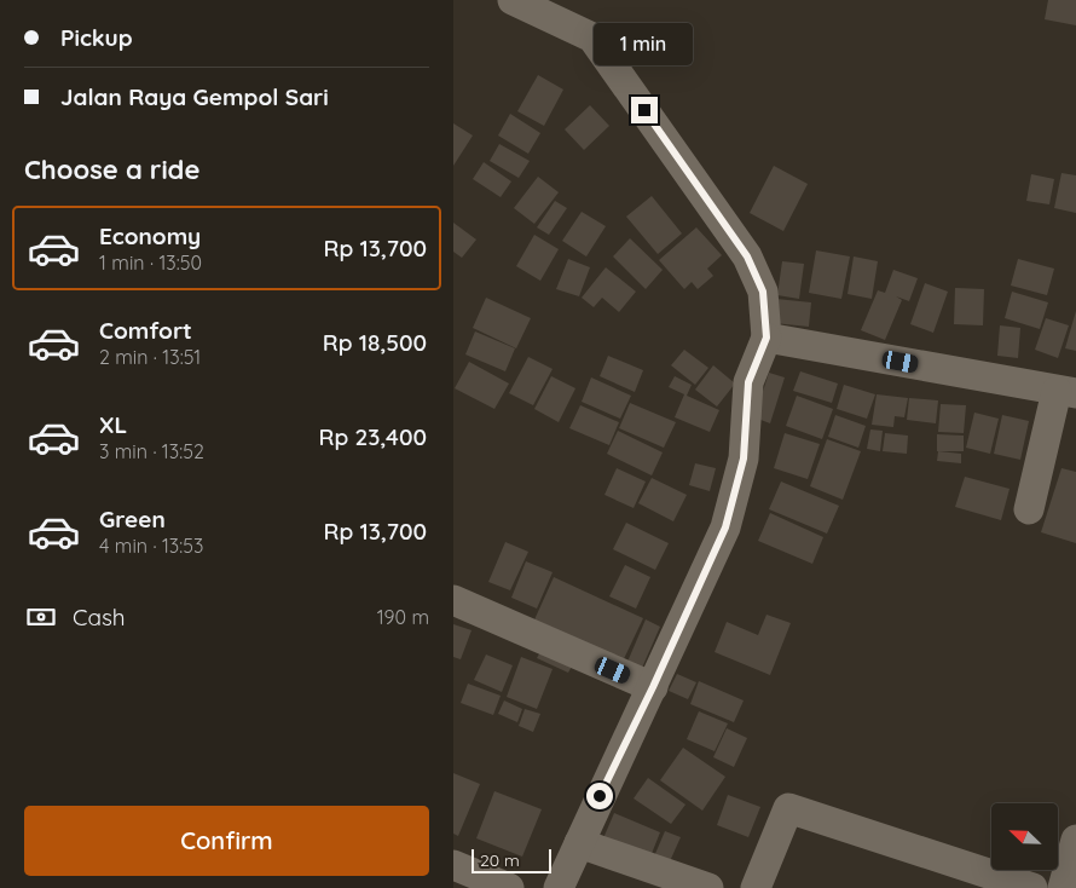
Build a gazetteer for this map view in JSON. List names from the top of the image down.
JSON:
{
  "scale_bar": "20 m",
  "north": "top left",
  "page": {
    "banner": ["Pickup", "Jalan Raya Gempol Sari"],
    "bubble": "1 min",
    "heading": "Choose a ride",
    "list": [
      {
        "name": "Economy",
        "note": "1 min · 13:50",
        "value": "Rp 13,700"
      },
      {
        "name": "Comfort",
        "note": "2 min · 13:51",
        "value": "Rp 18,500"
      },
      {
        "name": "XL",
        "note": "3 min · 13:52",
        "value": "Rp 23,400"
      },
      {
        "name": "Green",
        "note": "4 min · 13:53",
        "value": "Rp 13,700"
      }
    ],
    "pay": ["Cash", "190 m"],
    "buttons": "Confirm",
    "scale": "20 m"
  }
}
